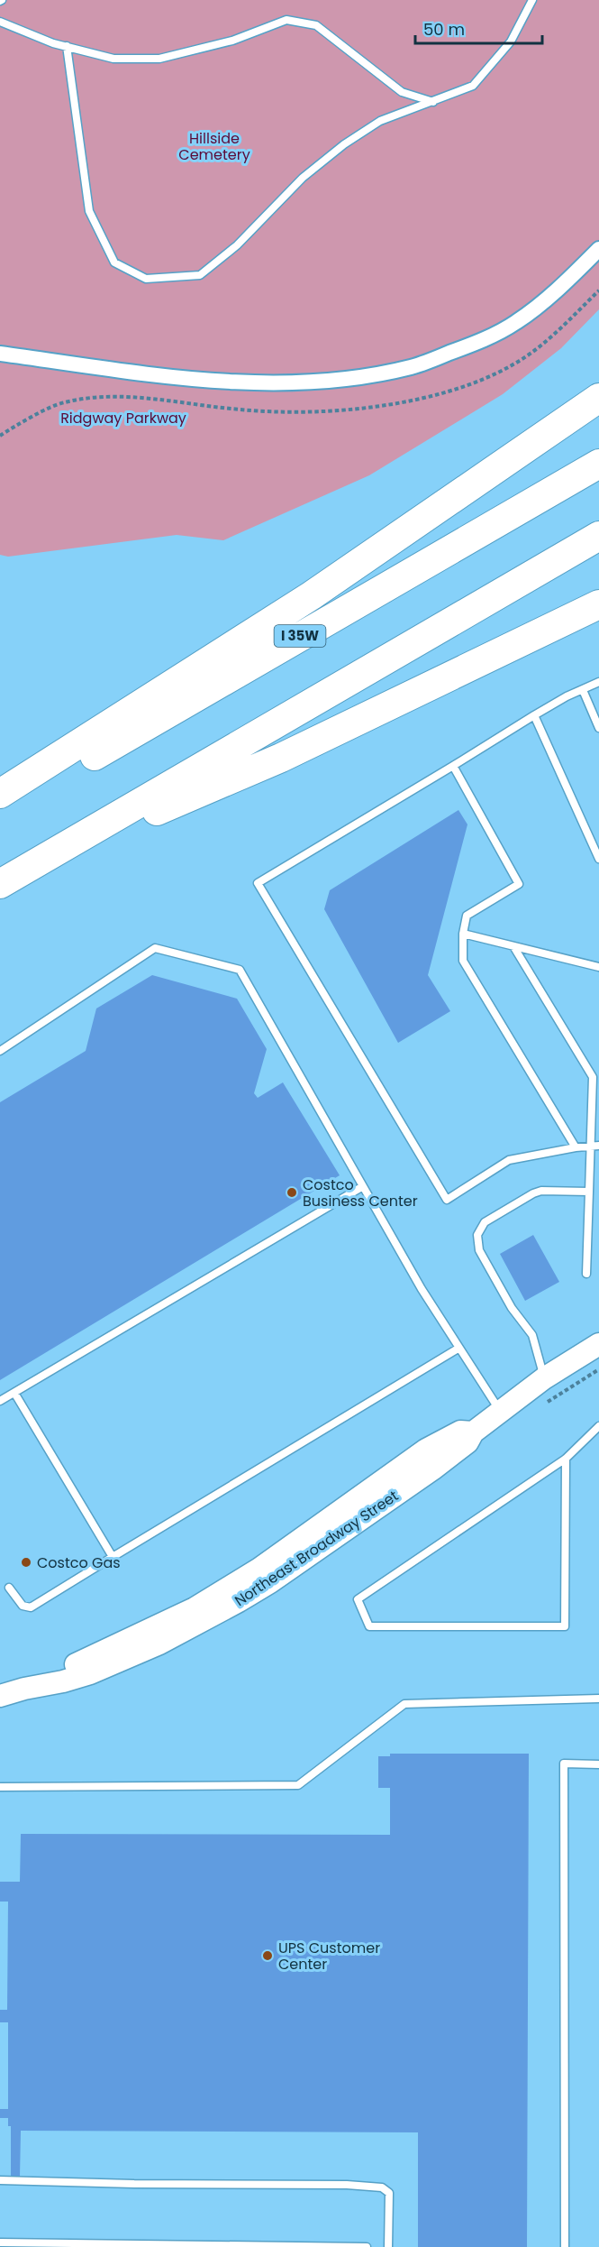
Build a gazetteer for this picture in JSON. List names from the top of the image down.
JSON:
{
  "streets": {
    "highway": ["I 35W"],
    "main road": ["Northeast Broadway Street"]
  },
  "parks": ["Hillside Cemetery", "Ridgway Parkway"],
  "places": ["Costco Business Center", "Costco Gas", "UPS Customer Center"],
  "scale_bar": "50 m"
}
